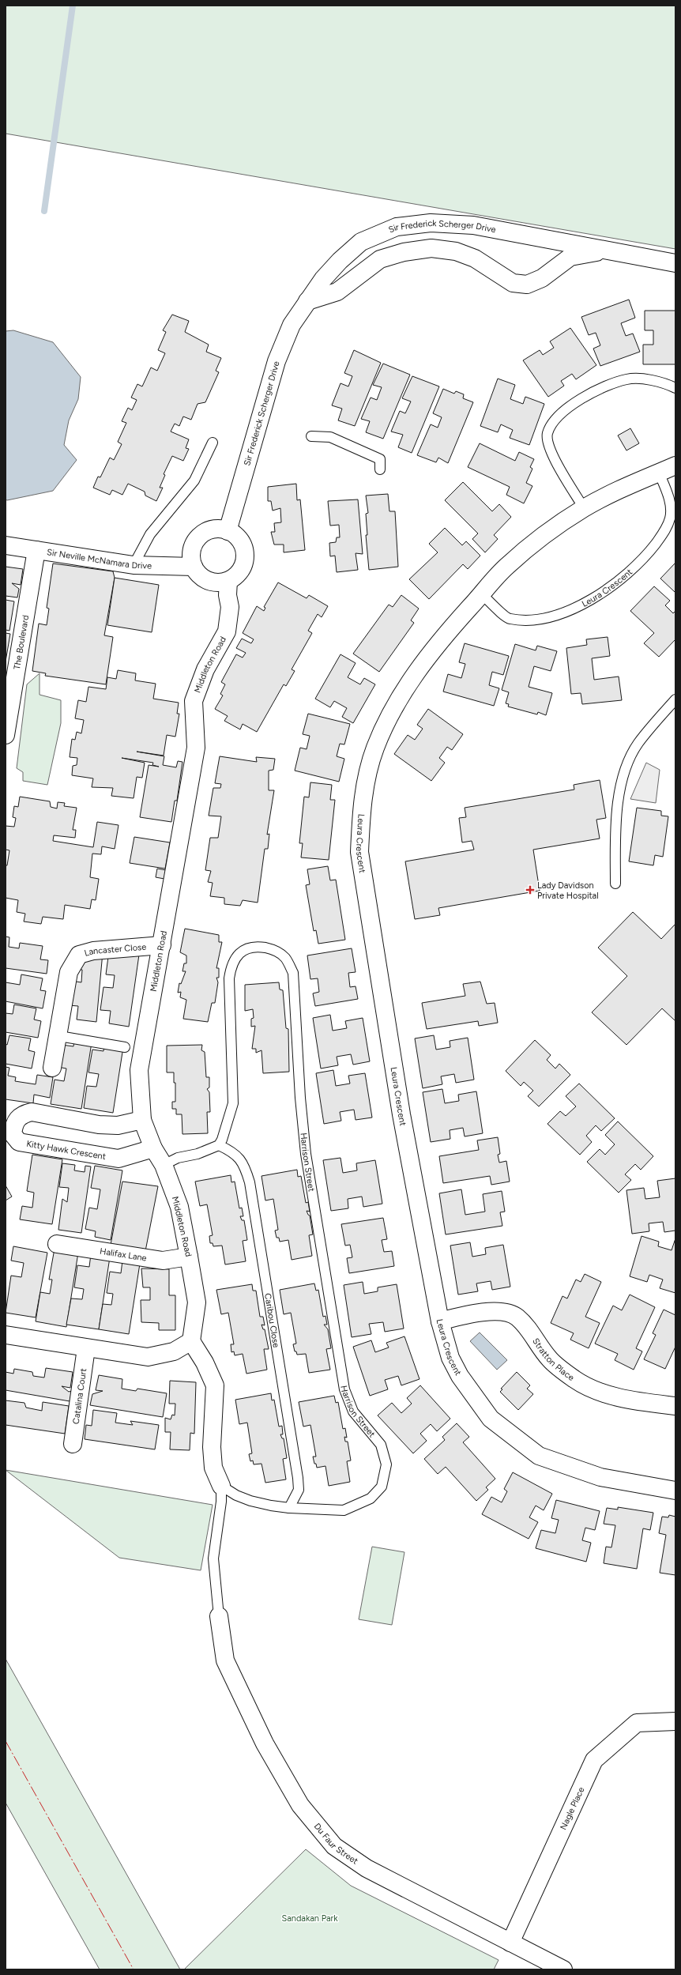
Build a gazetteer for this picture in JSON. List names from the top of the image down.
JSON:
{
  "streets": {
    "street": [
      "Sir Frederick Scherger Drive",
      "Sir Neville McNamara Drive",
      "Leura Crescent",
      "The Boulevard",
      "Middleton Road",
      "Lancaster Close",
      "Kitty Hawk Crescent",
      "Halifax Lane",
      "Stratton Place",
      "Catalina Court",
      "Nagle Place",
      "Du Faur Street"
    ],
    "lane": ["Harrison Street", "Caribou Close"]
  },
  "crossings": [
    ["Sir Frederick Scherger Drive", "Sir Neville McNamara Drive"],
    ["Sir Frederick Scherger Drive", "Middleton Road"],
    ["Sir Neville McNamara Drive", "The Boulevard"],
    ["Sir Neville McNamara Drive", "Middleton Road"],
    ["Leura Crescent", "Stratton Place"],
    ["Middleton Road", "Lancaster Close"],
    ["Middleton Road", "Kitty Hawk Crescent"],
    ["Middleton Road", "Halifax Lane"],
    ["Harrison Street", "Caribou Close"],
    ["Nagle Place", "Du Faur Street"]
  ],
  "parks": ["Sandakan Park"],
  "places": {
    "health": ["Lady Davidson Private Hospital"]
  }
}
